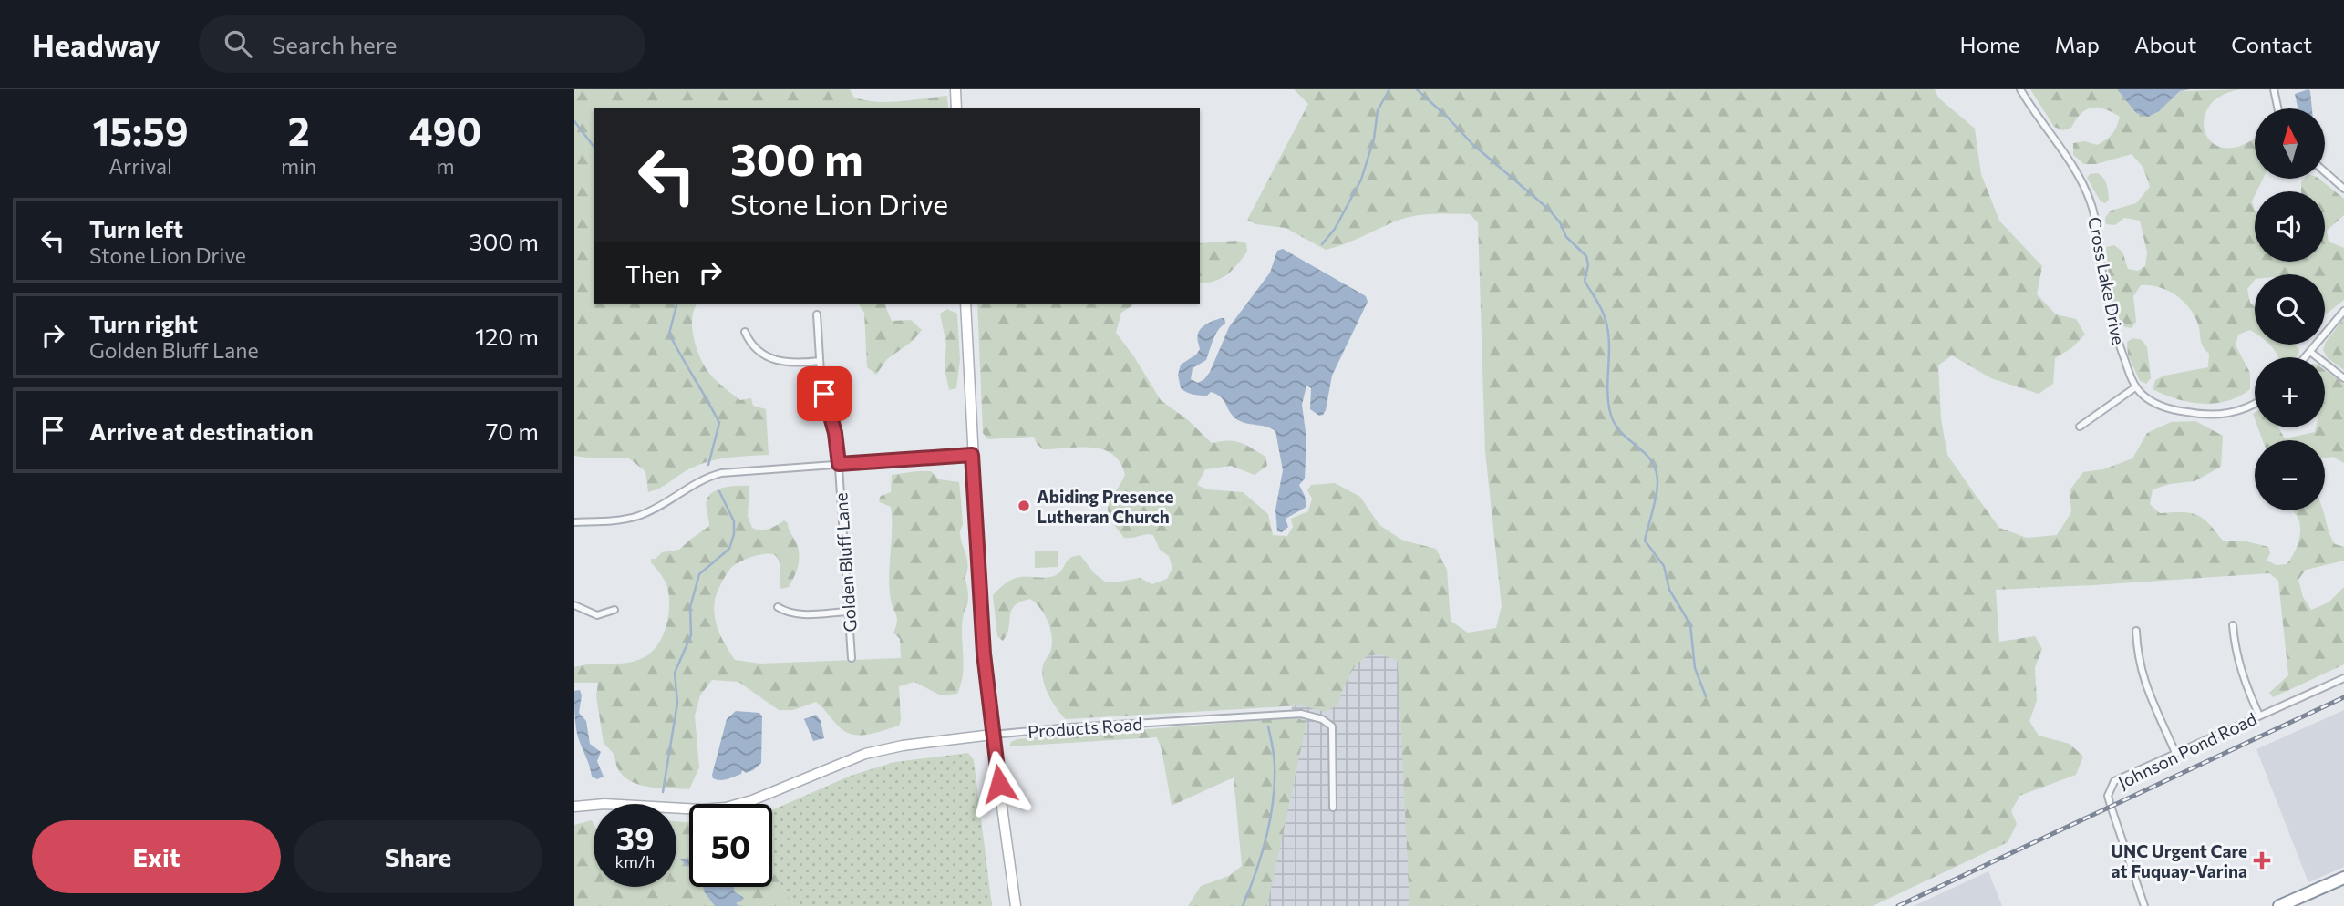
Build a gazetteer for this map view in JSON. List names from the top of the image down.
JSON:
{
  "streets": {
    "main road": ["Products Road"],
    "street": ["Cross Lake Drive", "Golden Bluff Lane", "Johnson Pond Road"]
  },
  "places": {
    "other": ["Abiding Presence Lutheran Church"],
    "health": ["UNC Urgent Care at Fuquay-Varina"]
  },
  "north": "top",
  "page": {
    "header": "Headway",
    "search": "Search here",
    "nav": [
      "Home",
      "Map",
      "About",
      "Contact"
    ],
    "eta": [
      "15:59",
      "Arrival",
      "2",
      "min",
      "490",
      "m"
    ],
    "map_buttons": ["+", "−"],
    "turn": ["300 m", "Stone Lion Drive"],
    "list": [
      {
        "name": "Turn left",
        "note": "Stone Lion Drive",
        "value": "300 m"
      },
      {
        "name": "Turn right",
        "note": "Golden Bluff Lane",
        "value": "120 m"
      },
      {
        "name": "Arrive at destination",
        "value": "70 m"
      }
    ],
    "then": "Then",
    "speed": "39 km/h",
    "limit": "50",
    "buttons": ["Exit", "Share"]
  }
}
